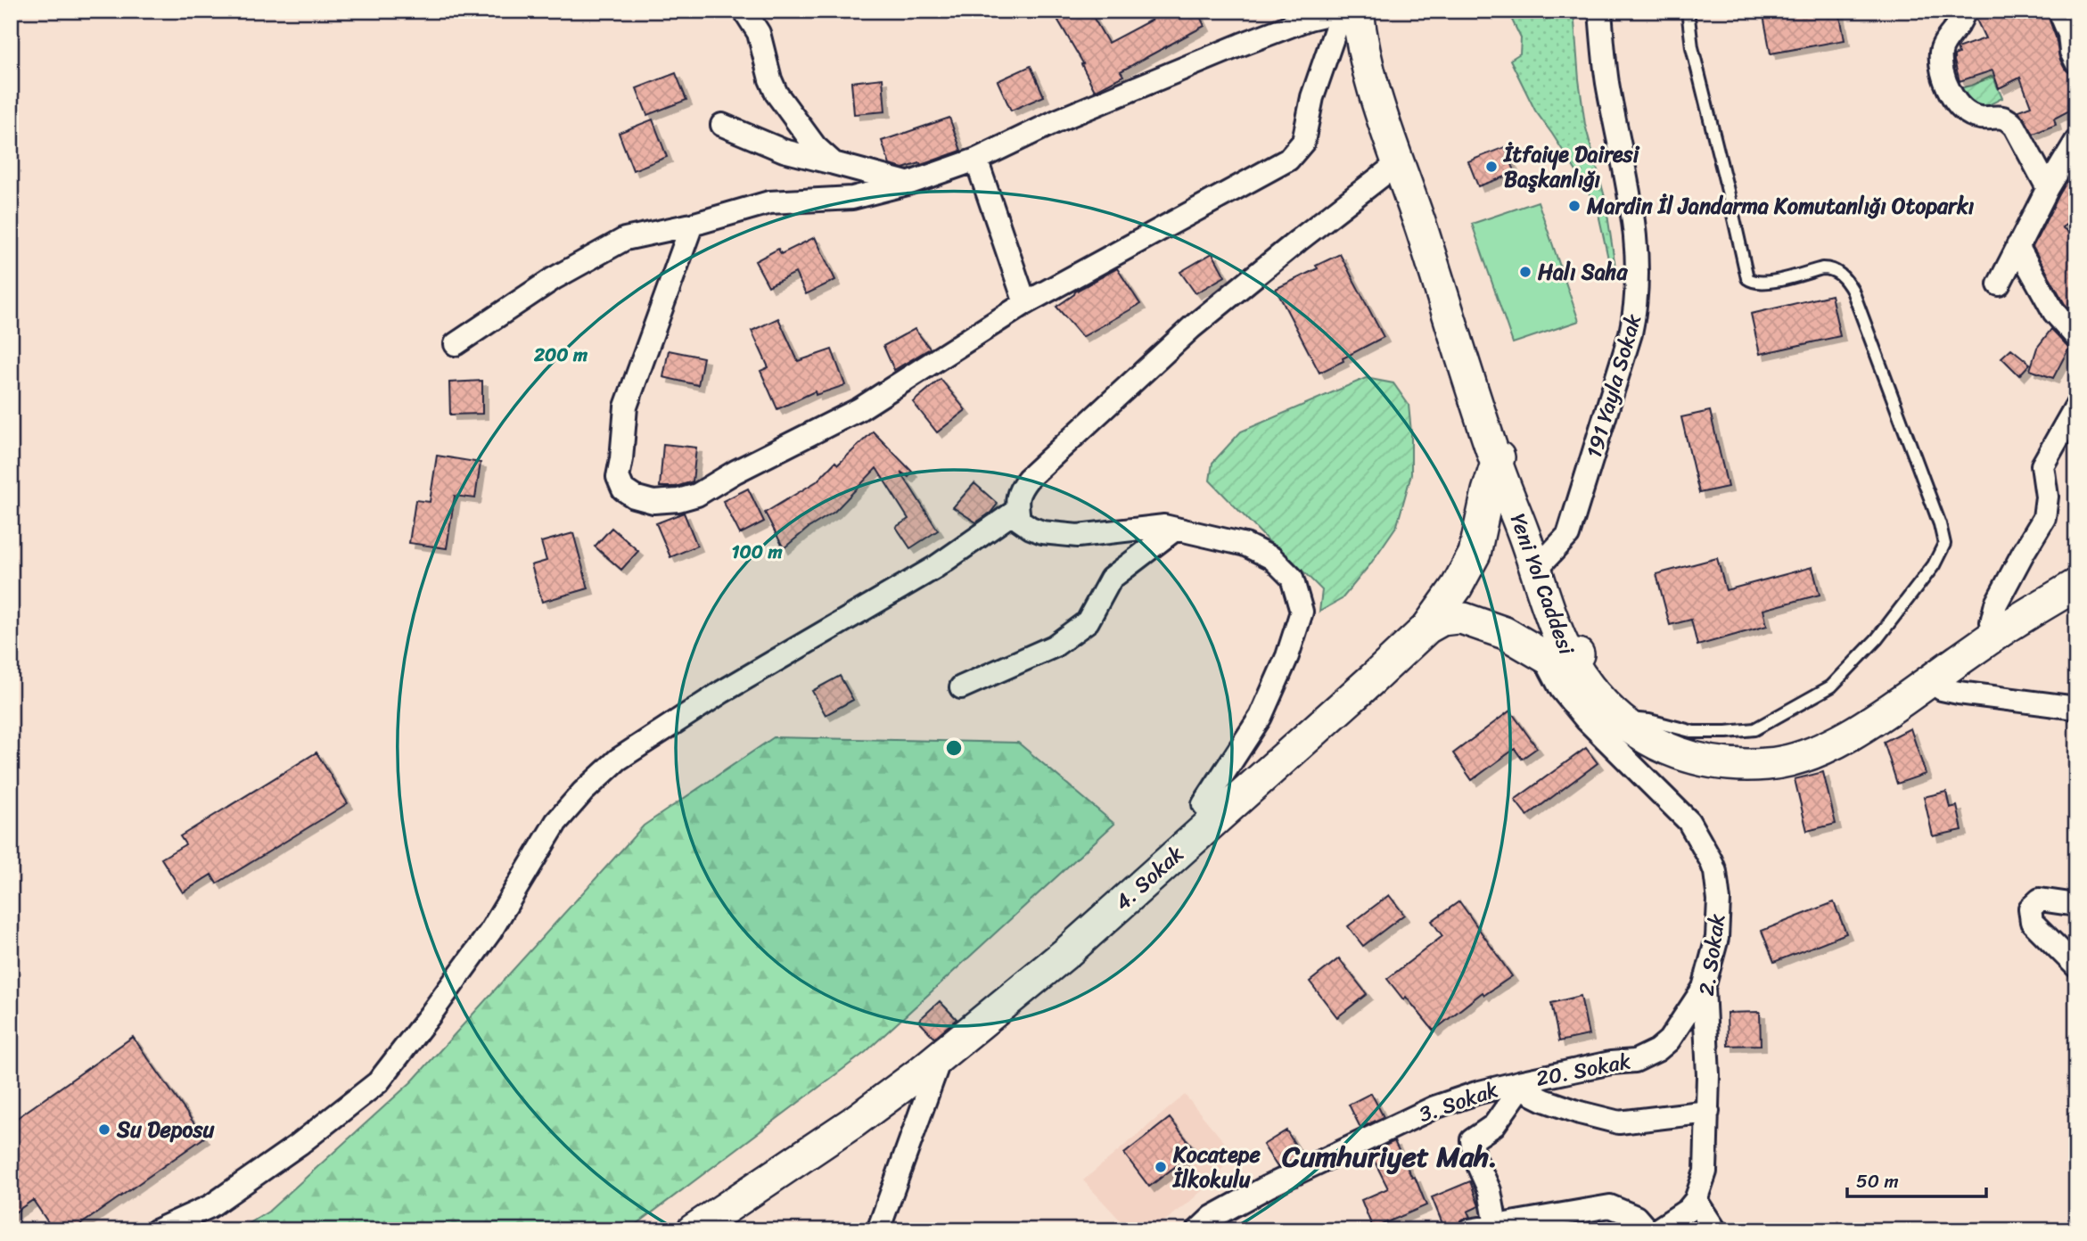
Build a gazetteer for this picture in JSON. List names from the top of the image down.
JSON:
{
  "streets": {
    "main road": ["Yeni Yol Caddesi", "4. Sokak", "2. Sokak"],
    "street": ["191 Yayla Sokak", "20. Sokak", "3. Sokak"]
  },
  "crossings": [
    ["191 Yayla Sokak", "Yeni Yol Caddesi"],
    ["Yeni Yol Caddesi", "4. Sokak"],
    ["Yeni Yol Caddesi", "2. Sokak"],
    ["4. Sokak", "2. Sokak"],
    ["2. Sokak", "20. Sokak"],
    ["20. Sokak", "3. Sokak"]
  ],
  "districts": ["Cumhuriyet Mah."],
  "places": [
    "İtfaiye Dairesi Başkanlığı",
    "Mardin İl Jandarma Komutanlığı Otoparkı",
    "Halı Saha",
    "Su Deposu",
    "Kocatepe İlkokulu"
  ],
  "scale_bar": "50 m",
  "rings": ["200 m", "100 m"]
}
